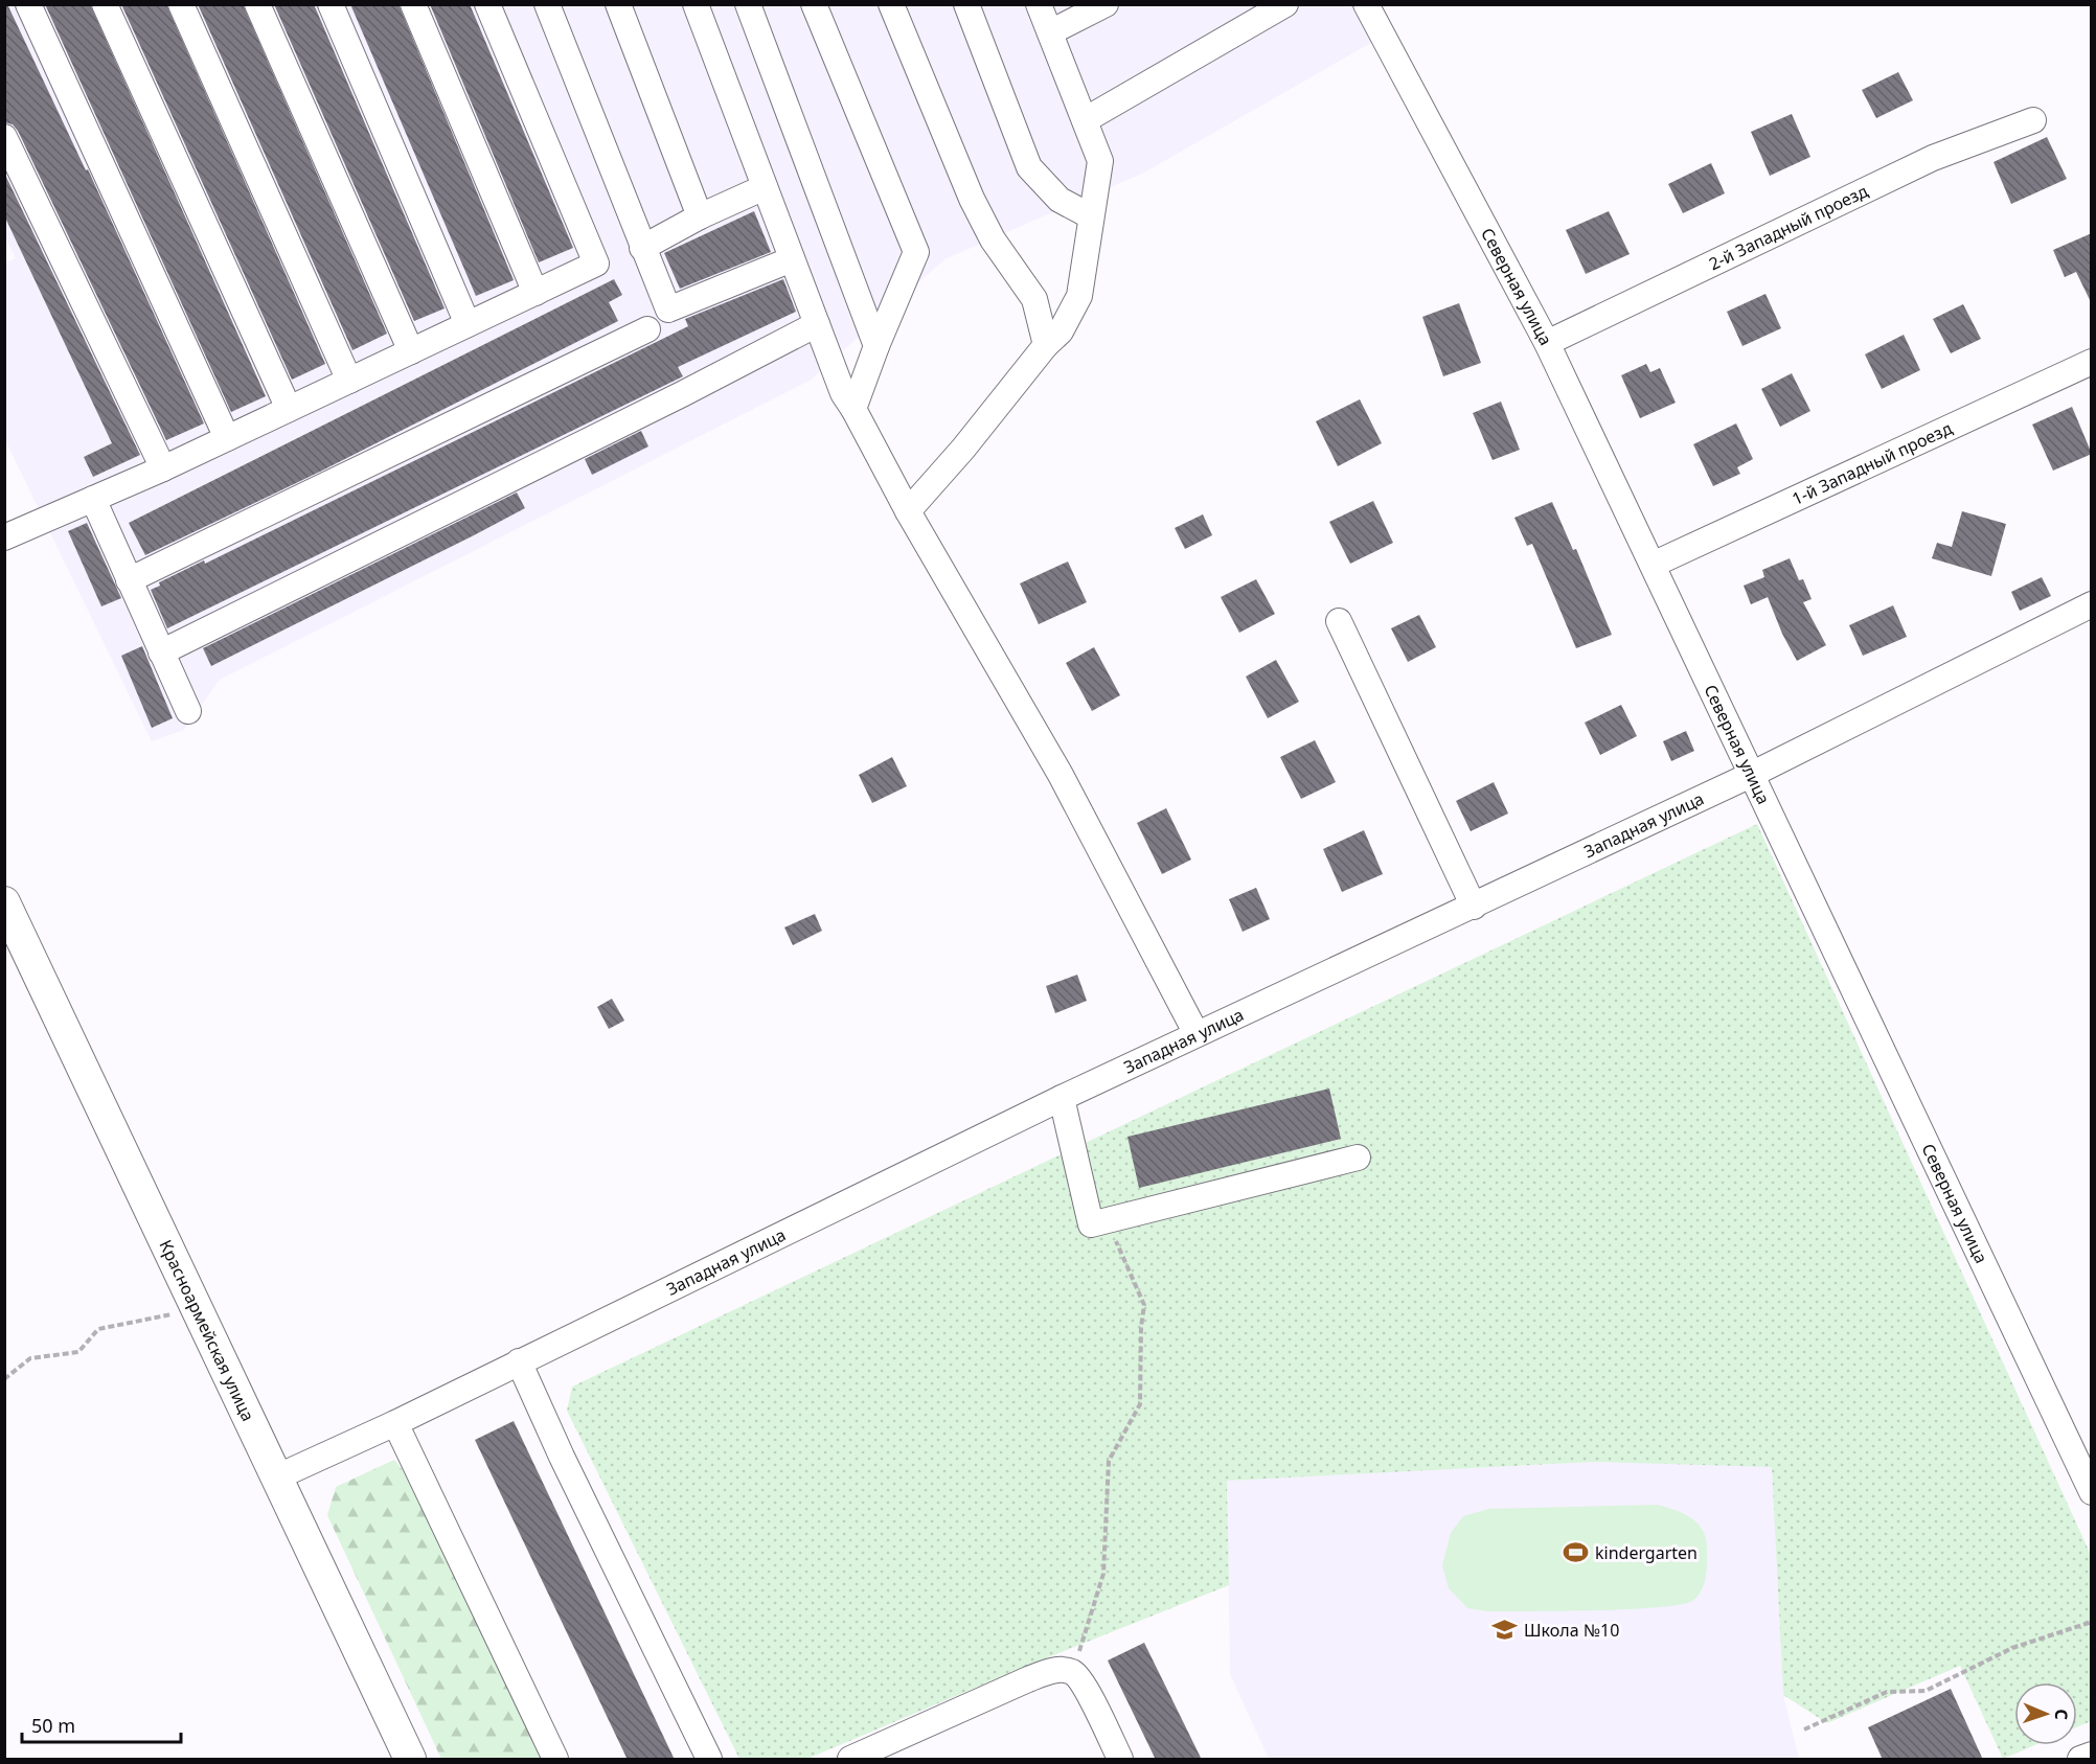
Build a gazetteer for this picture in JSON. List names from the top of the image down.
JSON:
{
  "streets": {
    "main road": ["Красноармейская улица"],
    "street": [
      "2-й Западный проезд",
      "Северная улица",
      "1-й Западный проезд",
      "Западная улица"
    ]
  },
  "crossings": [
    ["2-й Западный проезд", "Северная улица"],
    ["Северная улица", "1-й Западный проезд"],
    ["Северная улица", "Западная улица"],
    ["Западная улица", "Красноармейская улица"]
  ],
  "places": {
    "sports": ["kindergarten"],
    "school or university": ["Школа №10"]
  },
  "scale_bar": "50 m",
  "north": "right"
}
